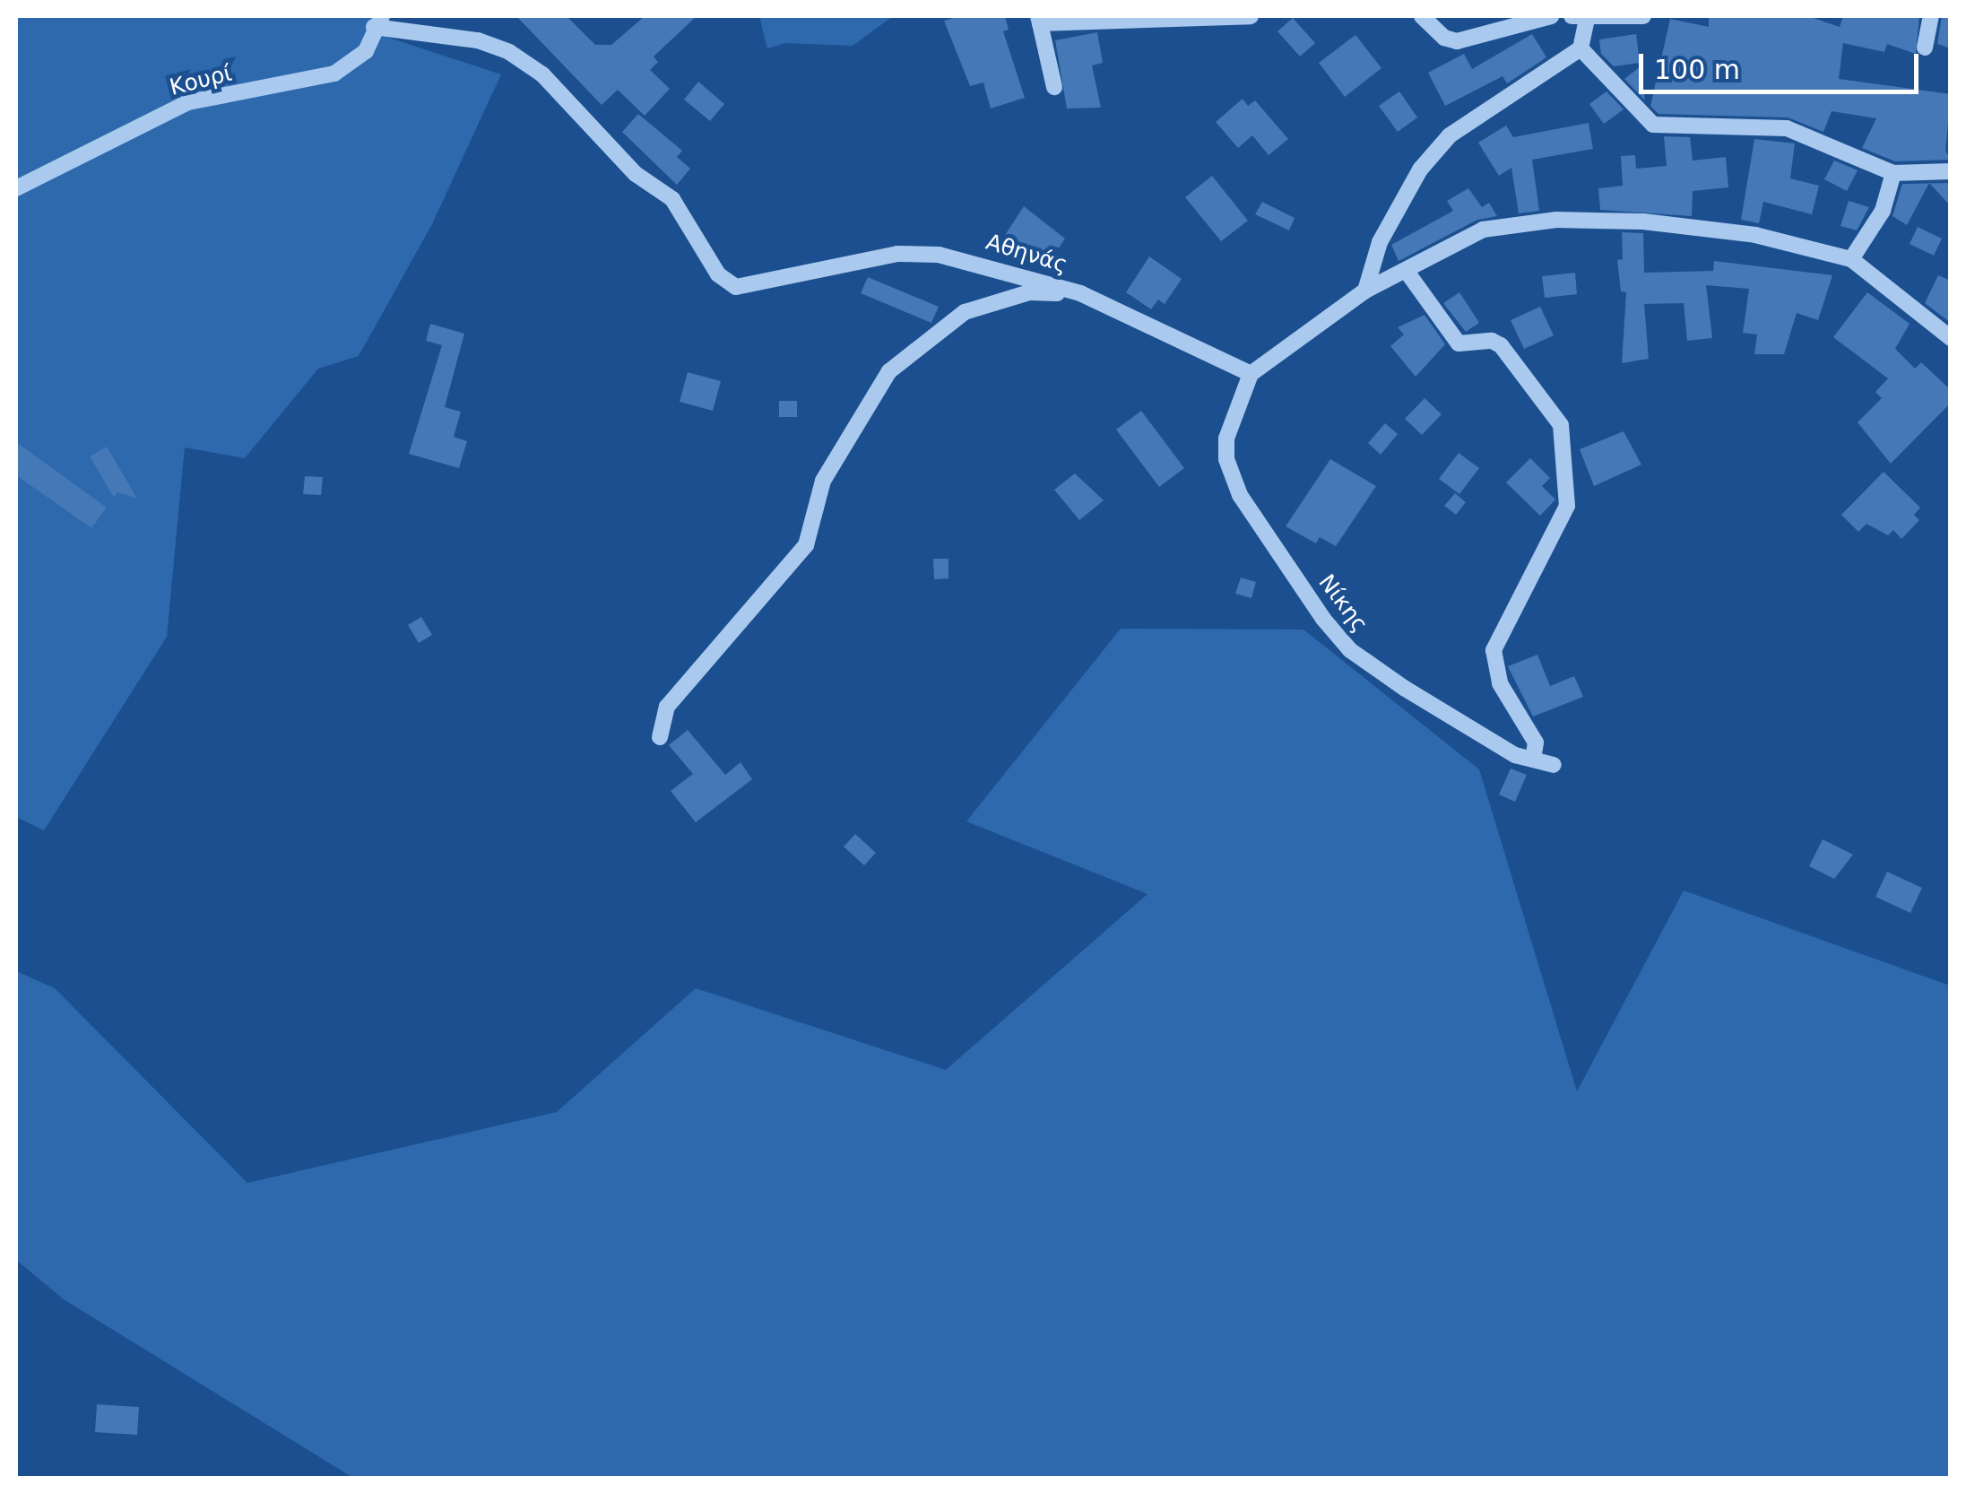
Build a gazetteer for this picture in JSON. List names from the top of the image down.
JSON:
{
  "streets": {
    "street": ["Κουρί", "Αθηνάς", "Νίκης"]
  },
  "crossings": [
    ["Κουρί", "Αθηνάς"],
    ["Αθηνάς", "Νίκης"]
  ],
  "scale_bar": "100 m"
}
